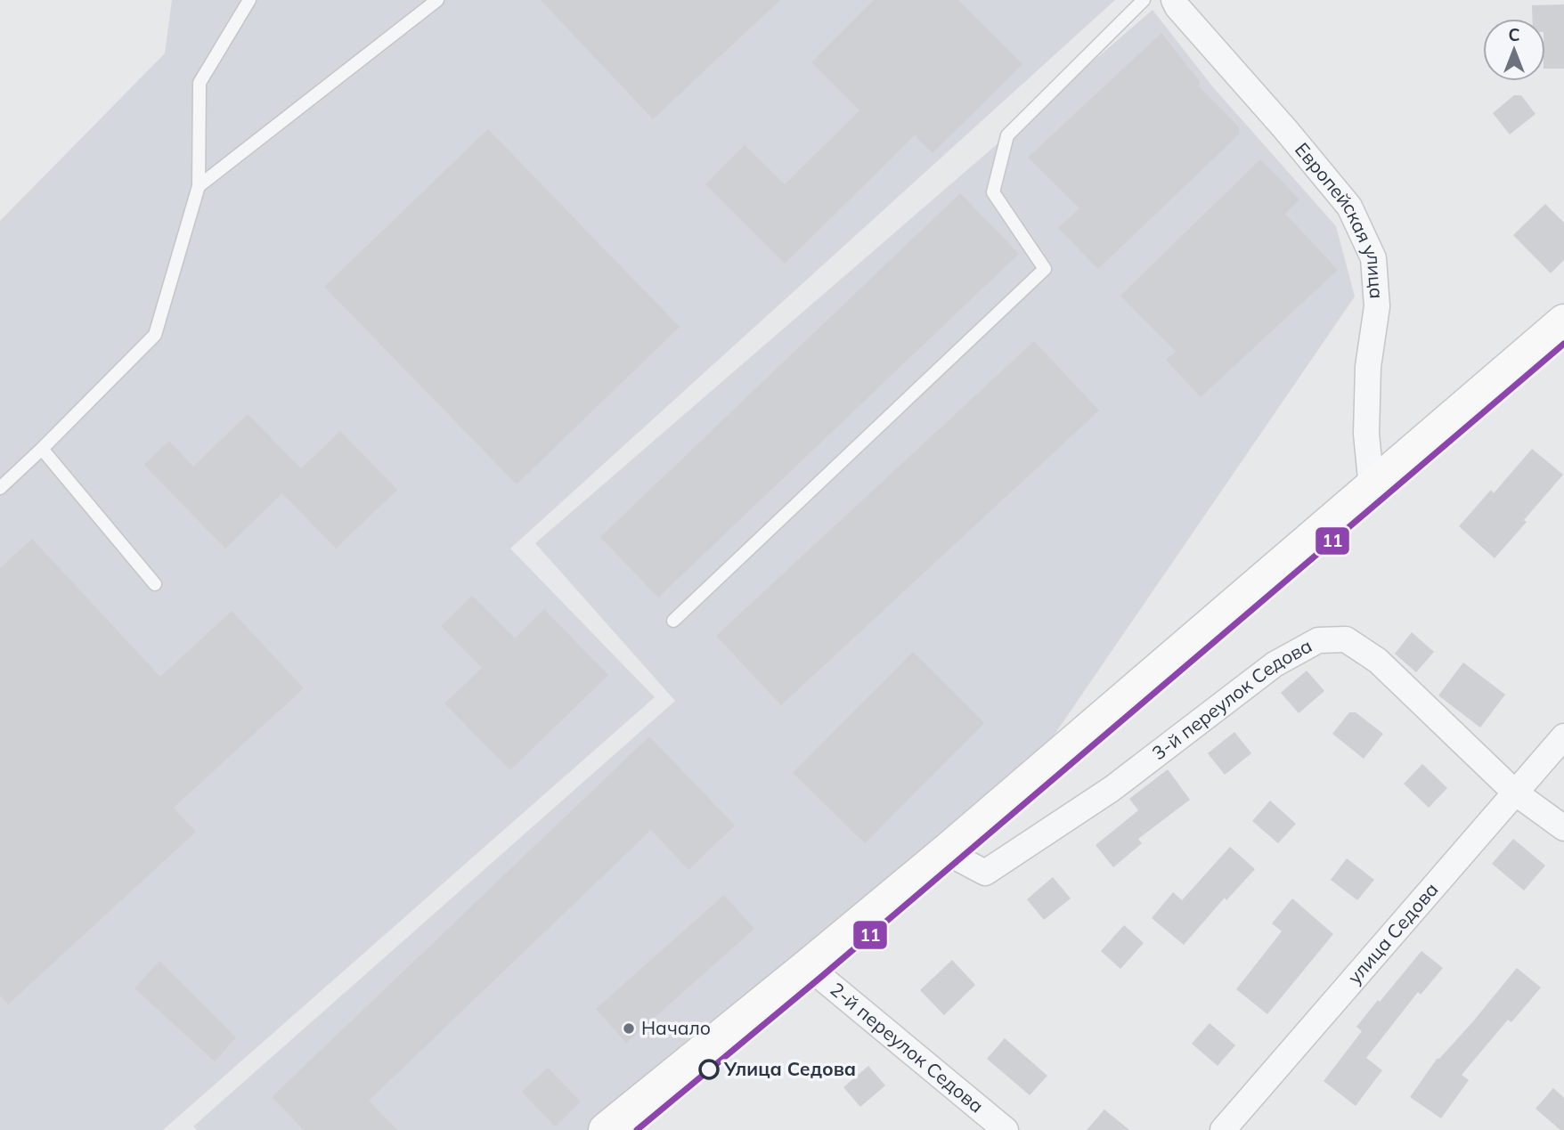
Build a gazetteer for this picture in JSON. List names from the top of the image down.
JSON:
{
  "streets": {
    "street": [
      "Европейская улица",
      "3-й переулок Седова",
      "улица Седова",
      "2-й переулок Седова"
    ]
  },
  "crossings": [
    ["3-й переулок Седова", "улица Седова"]
  ],
  "places": ["Начало", "Улица Седова"],
  "lines": ["transit line 11"],
  "north": "top"
}
